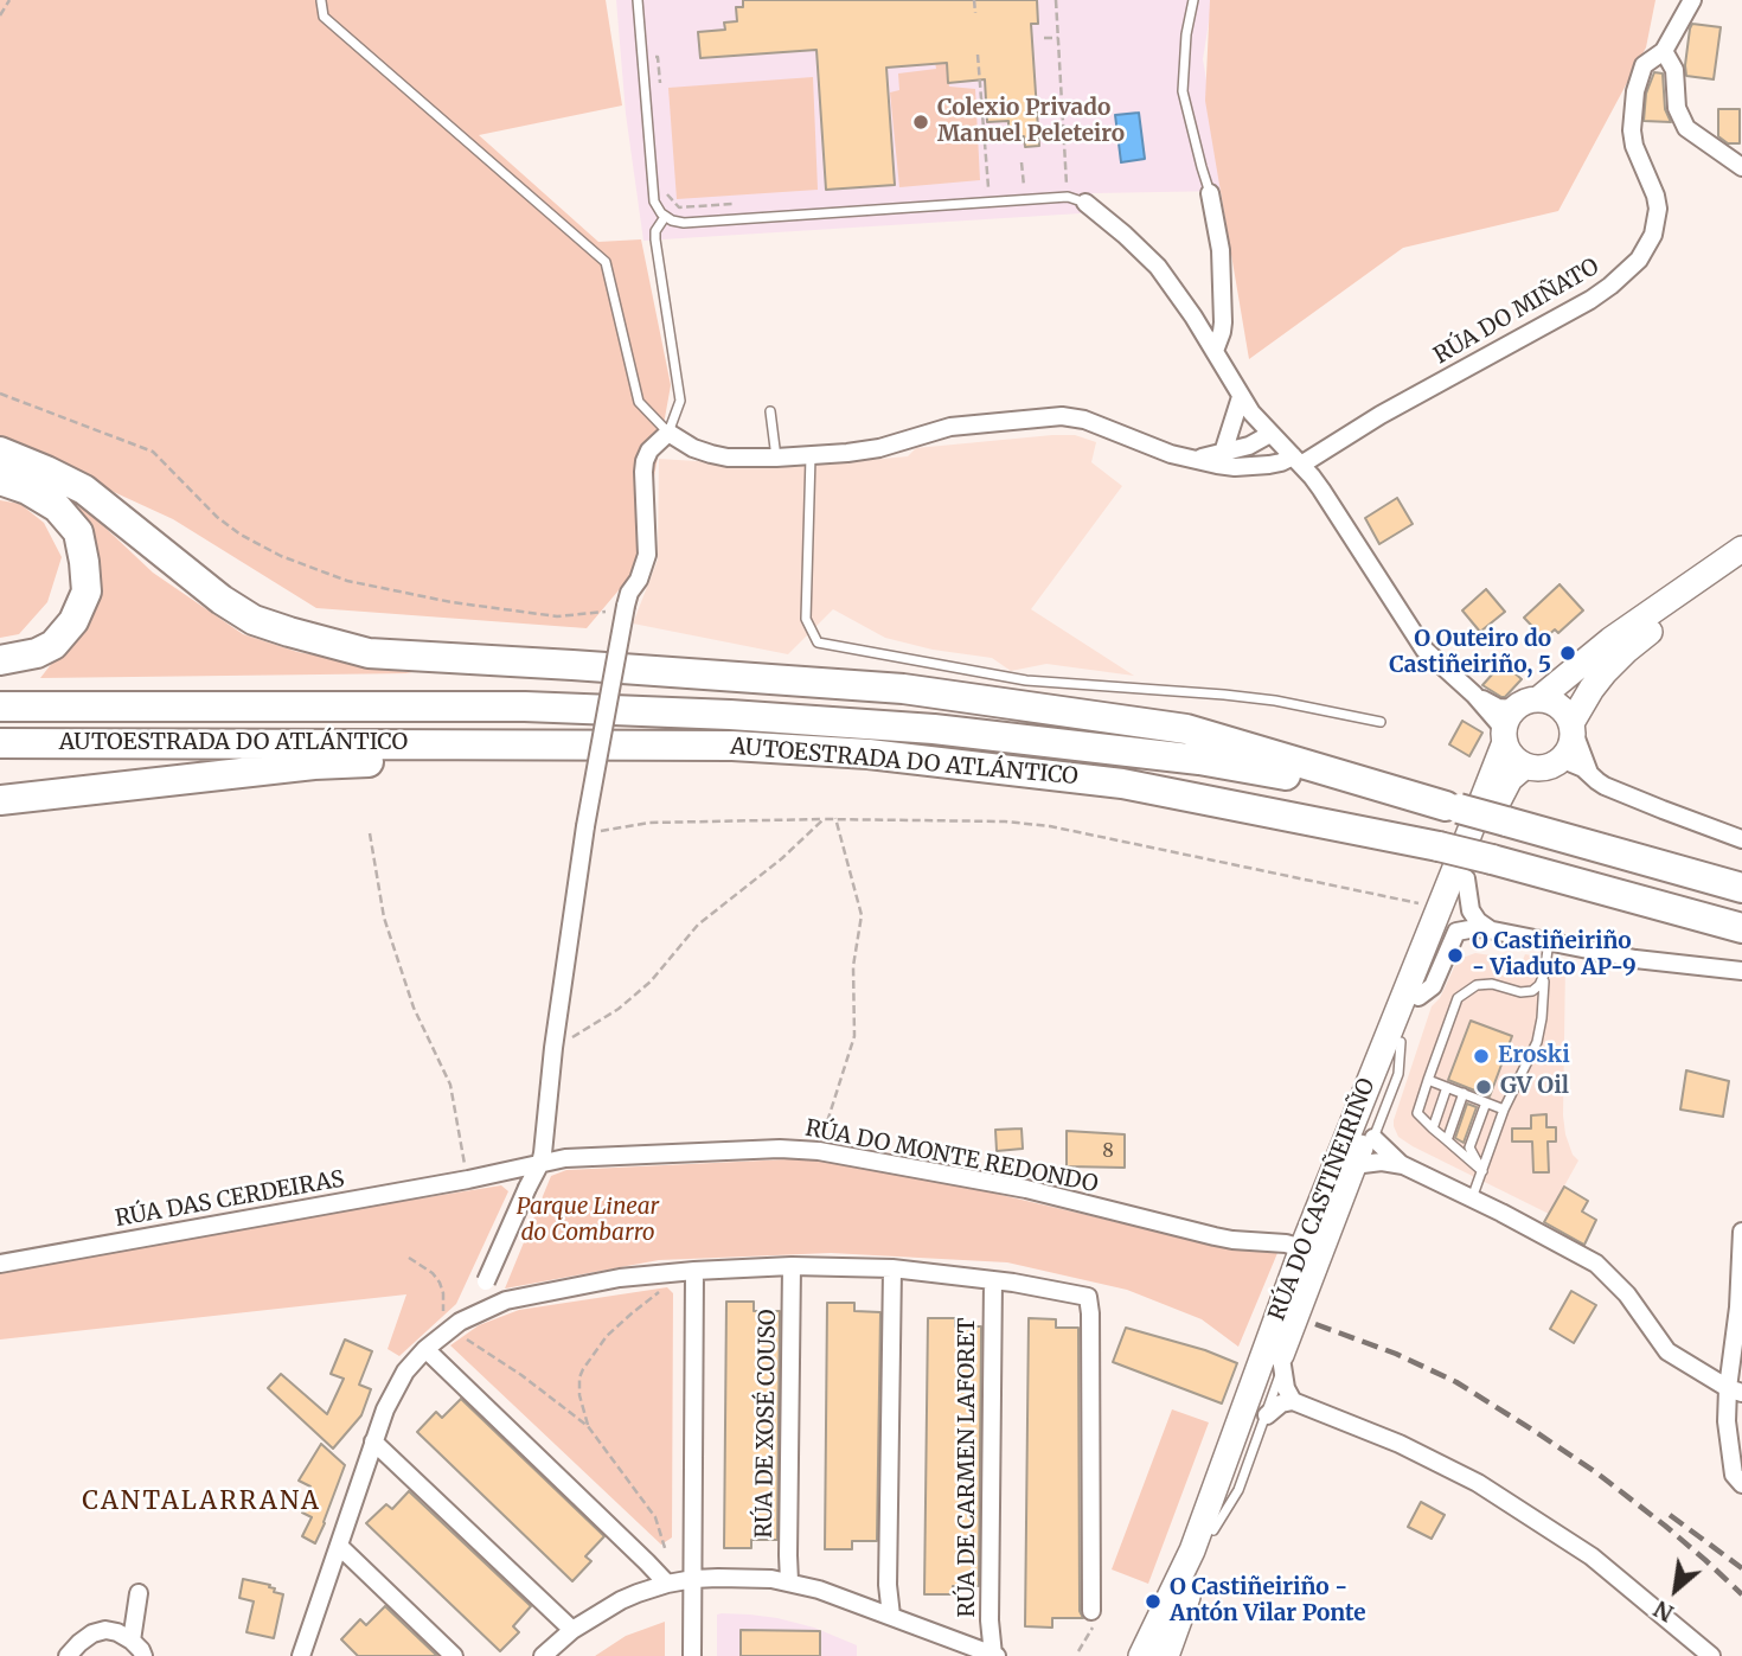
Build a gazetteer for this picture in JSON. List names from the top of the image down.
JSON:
{
  "streets": {
    "highway": ["AUTOESTRADA DO ATLÁNTICO"],
    "main road": ["RÚA DO CASTIÑEIRIÑO"],
    "street": [
      "RÚA DO MIÑATO",
      "RÚA DO MONTE REDONDO",
      "RÚA DAS CERDEIRAS",
      "RÚA DE XOSÉ COUSO",
      "RÚA DE CARMEN LAFORET"
    ]
  },
  "crossings": [
    ["RÚA DO MONTE REDONDO", "RÚA DAS CERDEIRAS"],
    ["RÚA DO MONTE REDONDO", "RÚA DO CASTIÑEIRIÑO"]
  ],
  "districts": ["CANTALARRANA"],
  "parks": ["Parque Linear do Combarro"],
  "places": [
    "Colexio Privado Manuel Peleteiro",
    "O Outeiro do Castiñeiriño, 5",
    "O Castiñeiriño - Viaduto AP-9",
    "Eroski",
    "GV Oil",
    "O Castiñeiriño - Antón Vilar Ponte"
  ],
  "house_numbers": ["8"],
  "north": "bottom left"
}
